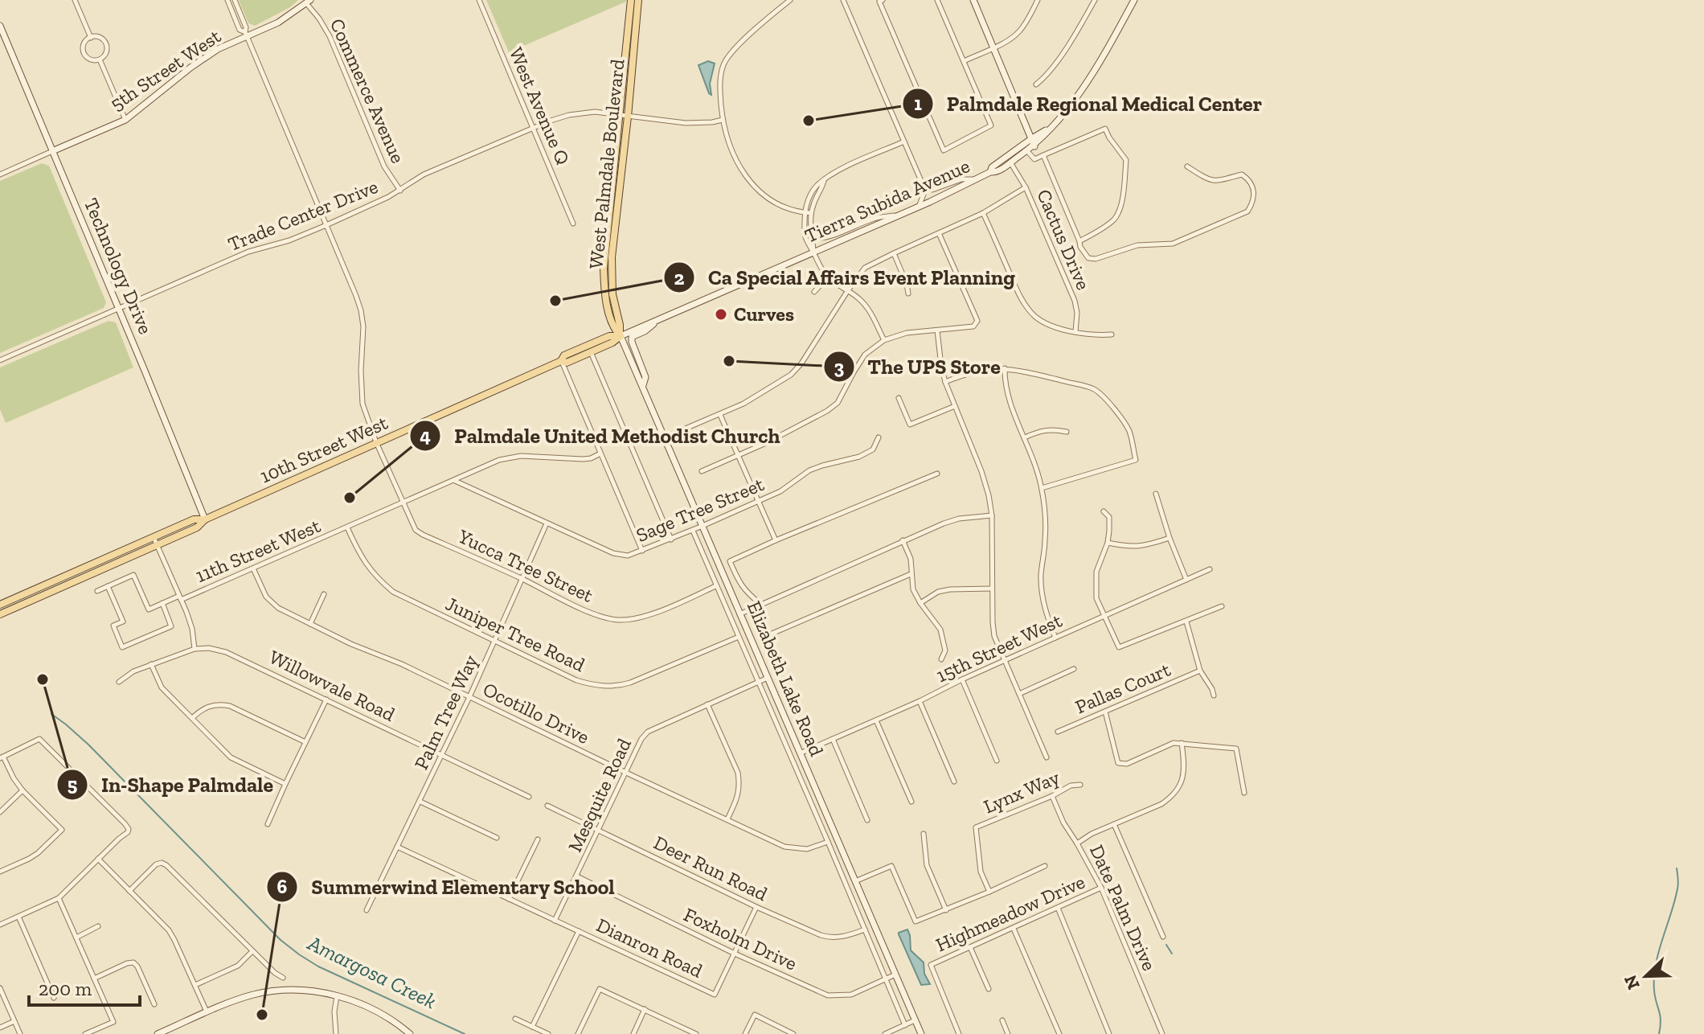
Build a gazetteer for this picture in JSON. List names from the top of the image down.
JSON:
{
  "streets": {
    "main road": [
      "5th Street West",
      "West Palmdale Boulevard",
      "Tierra Subida Avenue",
      "Technology Drive",
      "10th Street West",
      "Elizabeth Lake Road"
    ],
    "street": [
      "Commerce Avenue",
      "West Avenue Q",
      "Trade Center Drive",
      "Cactus Drive",
      "Sage Tree Street",
      "11th Street West",
      "Yucca Tree Street",
      "Juniper Tree Road",
      "15th Street West",
      "Willowvale Road",
      "Pallas Court",
      "Palm Tree Way",
      "Ocotillo Drive",
      "Lynx Way",
      "Mesquite Road",
      "Deer Run Road",
      "Date Palm Drive",
      "Highmeadow Drive",
      "Foxholm Drive",
      "Dianron Road"
    ]
  },
  "crossings": [
    ["5th Street West", "Commerce Avenue"],
    ["5th Street West", "Technology Drive"],
    ["5th Street West", "Yucca Tree Street"],
    ["Commerce Avenue", "Trade Center Drive"],
    ["West Avenue Q", "Trade Center Drive"],
    ["West Palmdale Boulevard", "Tierra Subida Avenue"],
    ["West Palmdale Boulevard", "Trade Center Drive"],
    ["West Palmdale Boulevard", "10th Street West"],
    ["West Palmdale Boulevard", "Elizabeth Lake Road"],
    ["Tierra Subida Avenue", "Cactus Drive"],
    ["Tierra Subida Avenue", "10th Street West"],
    ["Tierra Subida Avenue", "Elizabeth Lake Road"],
    ["Trade Center Drive", "Technology Drive"],
    ["Trade Center Drive", "Yucca Tree Street"],
    ["Technology Drive", "10th Street West"],
    ["10th Street West", "Yucca Tree Street"],
    ["10th Street West", "Elizabeth Lake Road"],
    ["Sage Tree Street", "11th Street West"],
    ["Sage Tree Street", "Elizabeth Lake Road"],
    ["Sage Tree Street", "Palm Tree Way"],
    ["11th Street West", "Yucca Tree Street"],
    ["11th Street West", "Juniper Tree Road"],
    ["11th Street West", "Ocotillo Drive"],
    ["Yucca Tree Street", "Palm Tree Way"],
    ["Juniper Tree Road", "Palm Tree Way"],
    ["15th Street West", "Elizabeth Lake Road"],
    ["Elizabeth Lake Road", "Mesquite Road"],
    ["Elizabeth Lake Road", "Foxholm Drive"],
    ["Willowvale Road", "Palm Tree Way"],
    ["Palm Tree Way", "Ocotillo Drive"],
    ["Palm Tree Way", "Dianron Road"],
    ["Ocotillo Drive", "Mesquite Road"],
    ["Lynx Way", "Date Palm Drive"],
    ["Mesquite Road", "Deer Run Road"],
    ["Mesquite Road", "Foxholm Drive"],
    ["Mesquite Road", "Dianron Road"],
    ["Date Palm Drive", "Highmeadow Drive"],
    ["Foxholm Drive", "Dianron Road"]
  ],
  "water": ["Amargosa Creek"],
  "places": [
    "Palmdale Regional Medical Center",
    "Ca Special Affairs Event Planning",
    "Curves",
    "The UPS Store",
    "Palmdale United Methodist Church",
    "In-Shape Palmdale",
    "Summerwind Elementary School"
  ],
  "scale_bar": "200 m",
  "north": "bottom left"
}
